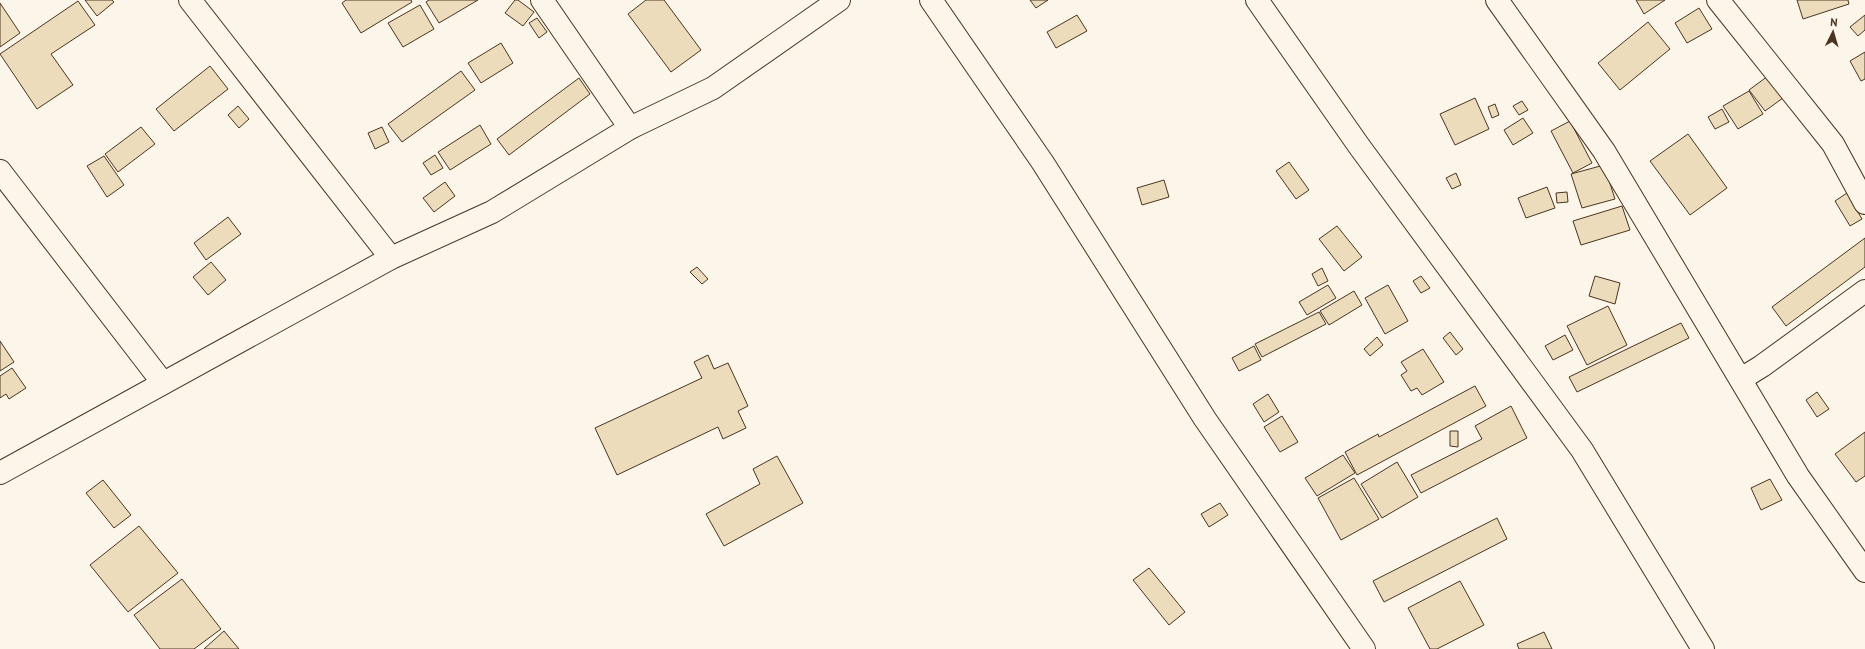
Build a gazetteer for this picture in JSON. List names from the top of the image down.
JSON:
{
  "north": "top"
}
